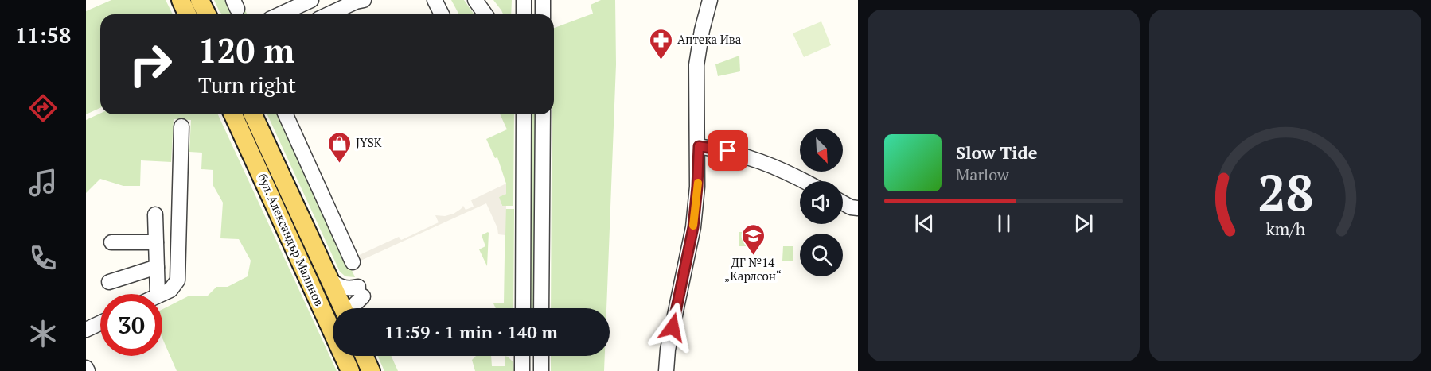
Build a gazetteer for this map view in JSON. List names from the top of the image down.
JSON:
{
  "streets": {
    "main road": ["бул. Александър Малинов"]
  },
  "places": {
    "pharmacy": ["Аптека Ива"],
    "shop": ["JYSK"],
    "school or university": ["ДГ №14 „Карлсон“"]
  },
  "north": "bottom right",
  "page": {
    "tabs": "11:58",
    "turn": ["120 m", "Turn right"],
    "song": ["Slow Tide", "Marlow"],
    "limit": "30",
    "trip": "11:59 · 1 min · 140 m",
    "gauge": ["28", "km/h"]
  }
}
